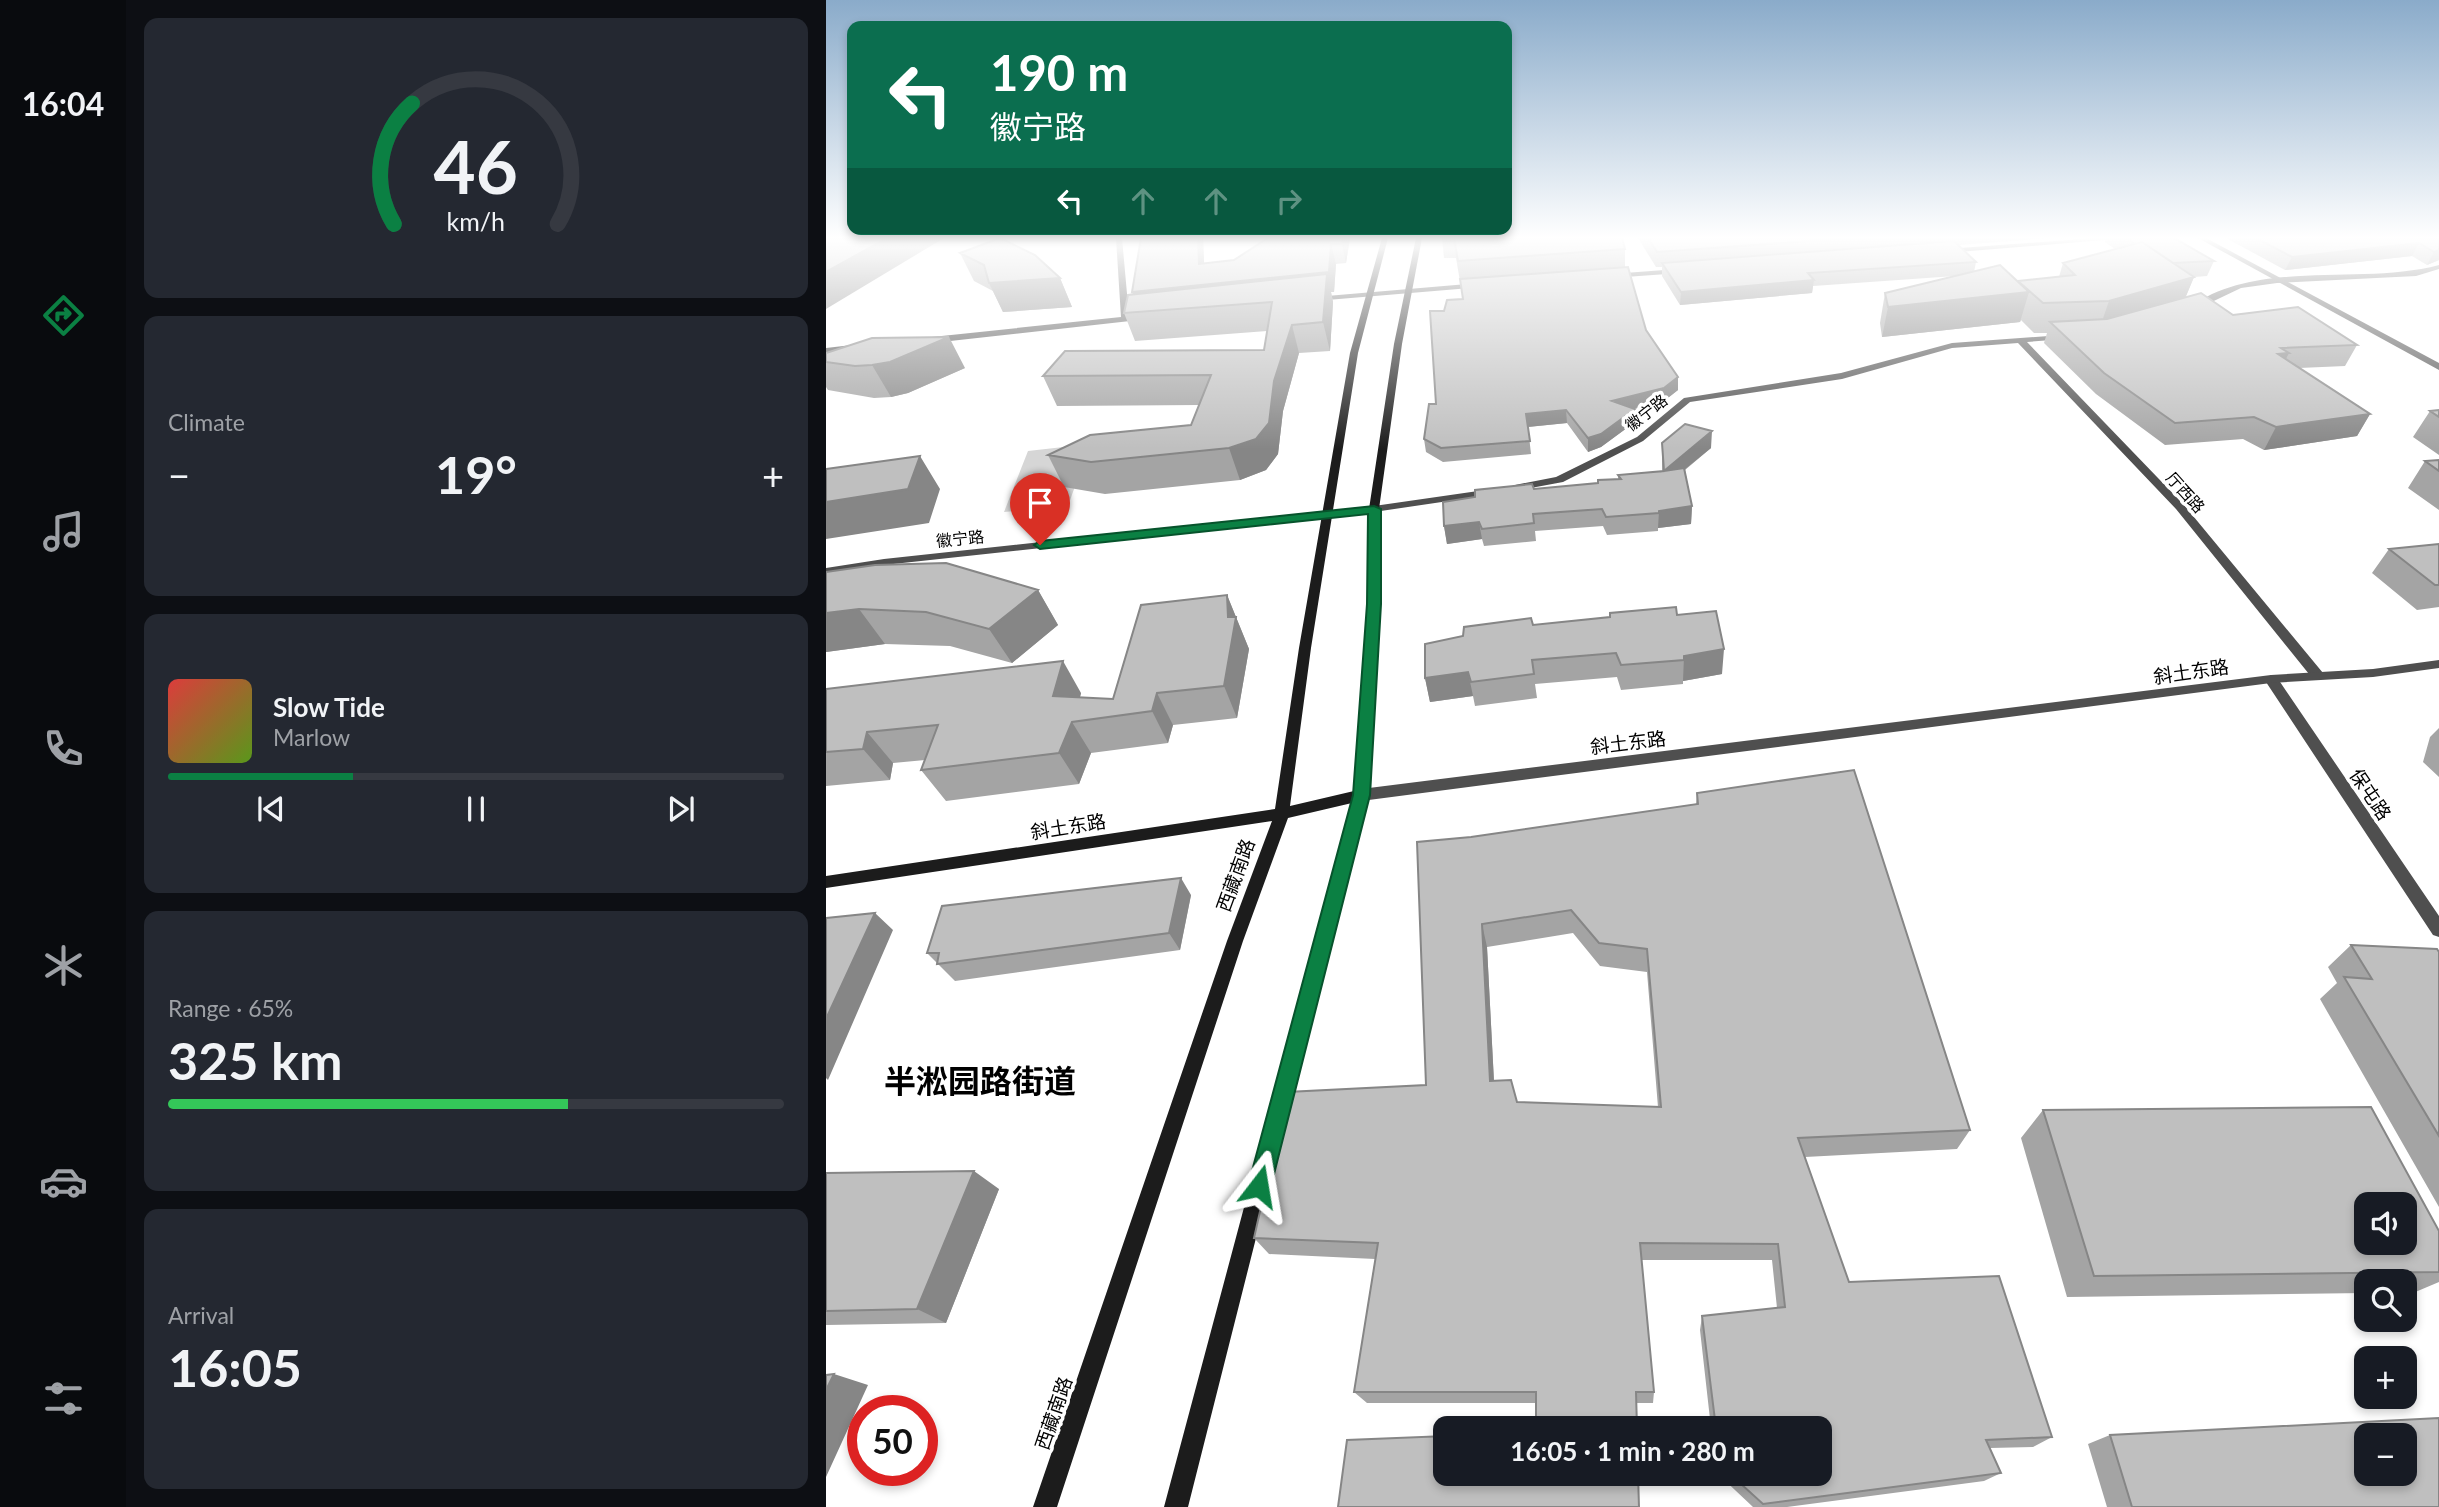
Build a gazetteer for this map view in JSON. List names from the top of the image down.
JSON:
{
  "streets": {
    "main road": ["斜土东路", "西藏南路"],
    "street": ["徽宁路", "厅西路", "保屯路"]
  },
  "crossings": [
    ["徽宁路", "厅西路"],
    ["徽宁路", "西藏南路"],
    ["厅西路", "斜土东路"],
    ["斜土东路", "保屯路"],
    ["斜土东路", "西藏南路"]
  ],
  "districts": ["半淞园路街道"],
  "page": {
    "tabs": "16:04",
    "turn": ["190 m", "徽宁路"],
    "tile": [
      "Climate",
      ["Range · 65%", "325 km"],
      ["Arrival", "16:05"]
    ],
    "heat": ["−", "19°", "+"],
    "song": ["Slow Tide", "Marlow"],
    "map_buttons": ["+", "−"],
    "limit": "50",
    "trip": "16:05 · 1 min · 280 m",
    "gauge": ["46", "km/h"]
  }
}
